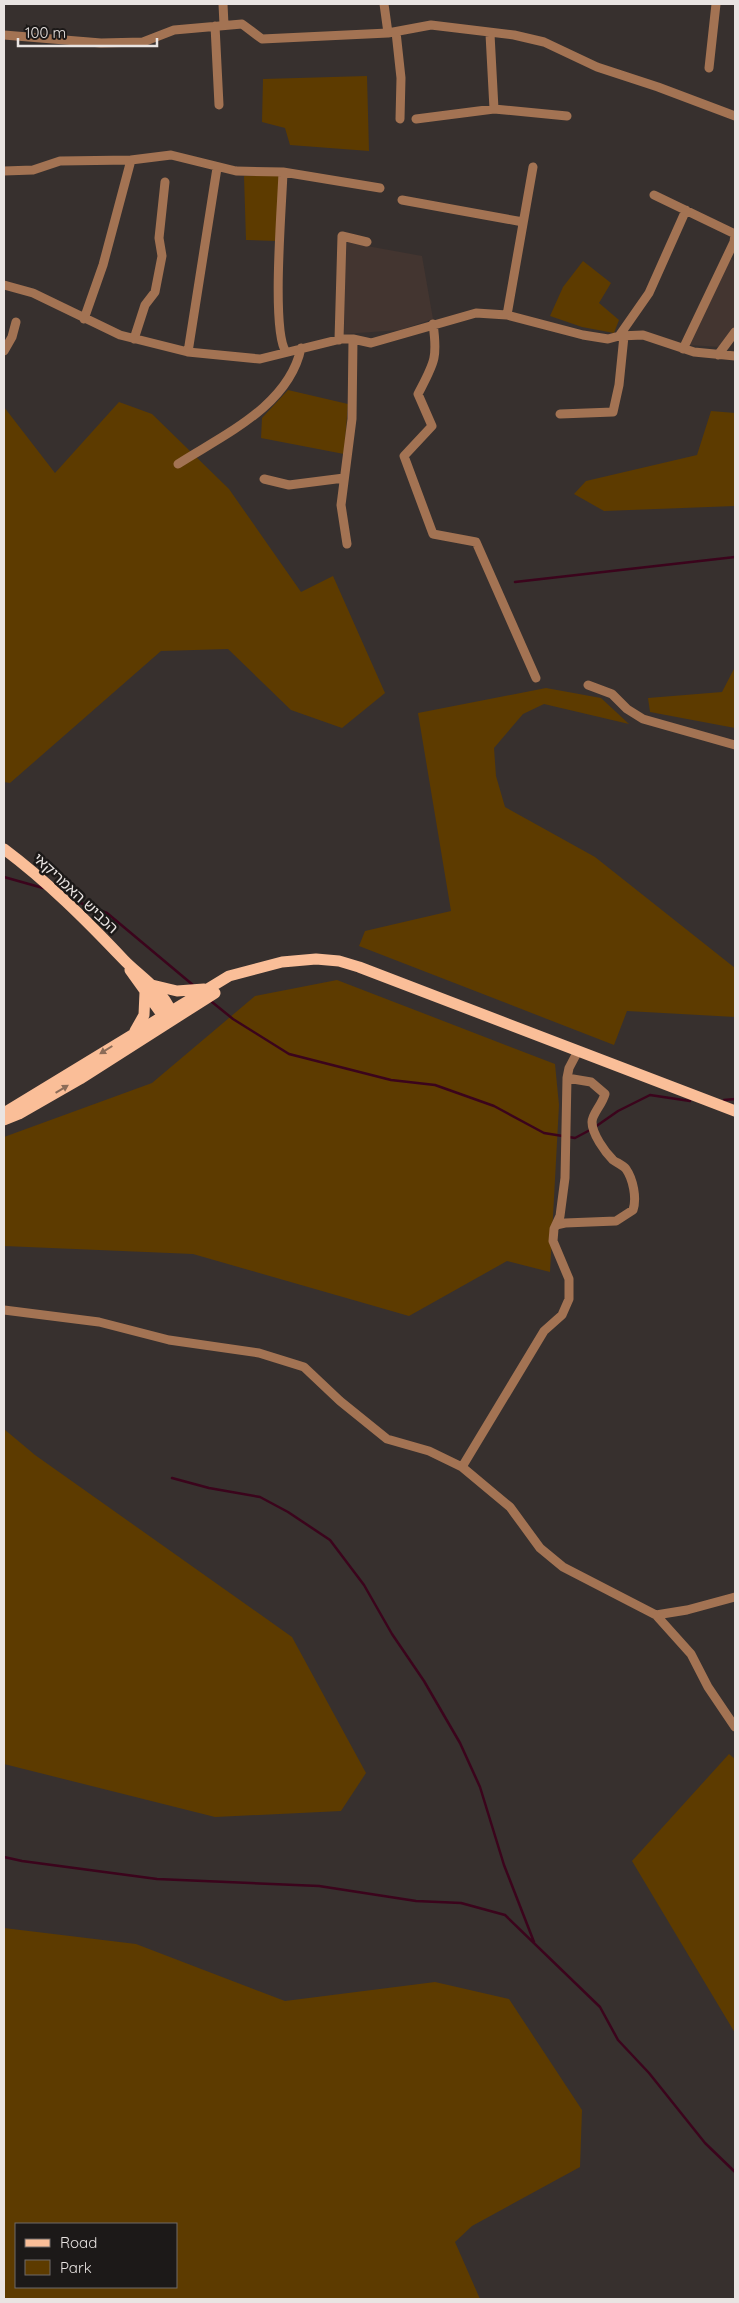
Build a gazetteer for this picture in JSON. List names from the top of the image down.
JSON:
{
  "streets": {
    "main road": ["הכביש האמריקאי"]
  },
  "legend": ["Road", "Park"],
  "scale_bar": "100 m"
}
